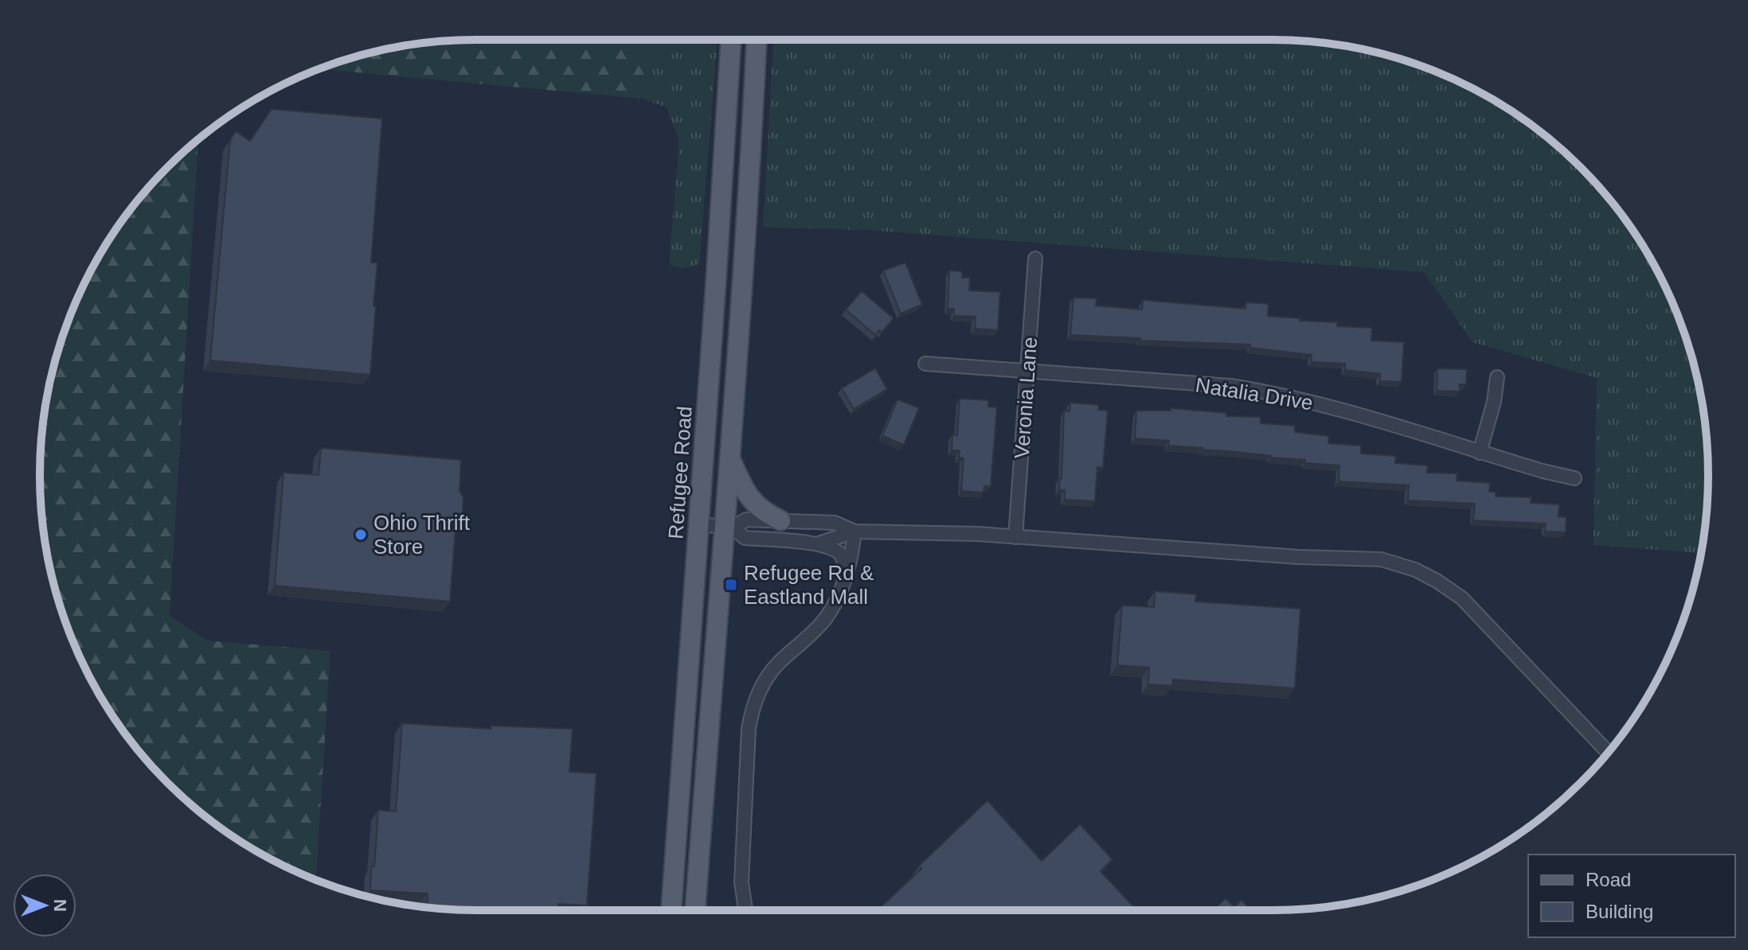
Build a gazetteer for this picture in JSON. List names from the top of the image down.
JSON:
{
  "streets": {
    "main road": ["Refugee Road"],
    "street": ["Natalia Drive", "Veronia Lane"]
  },
  "crossings": [
    ["Natalia Drive", "Veronia Lane"]
  ],
  "places": {
    "other": ["Ohio Thrift Store"],
    "transit": ["Refugee Rd & Eastland Mall"]
  },
  "legend": ["Road", "Building"],
  "north": "right"
}
